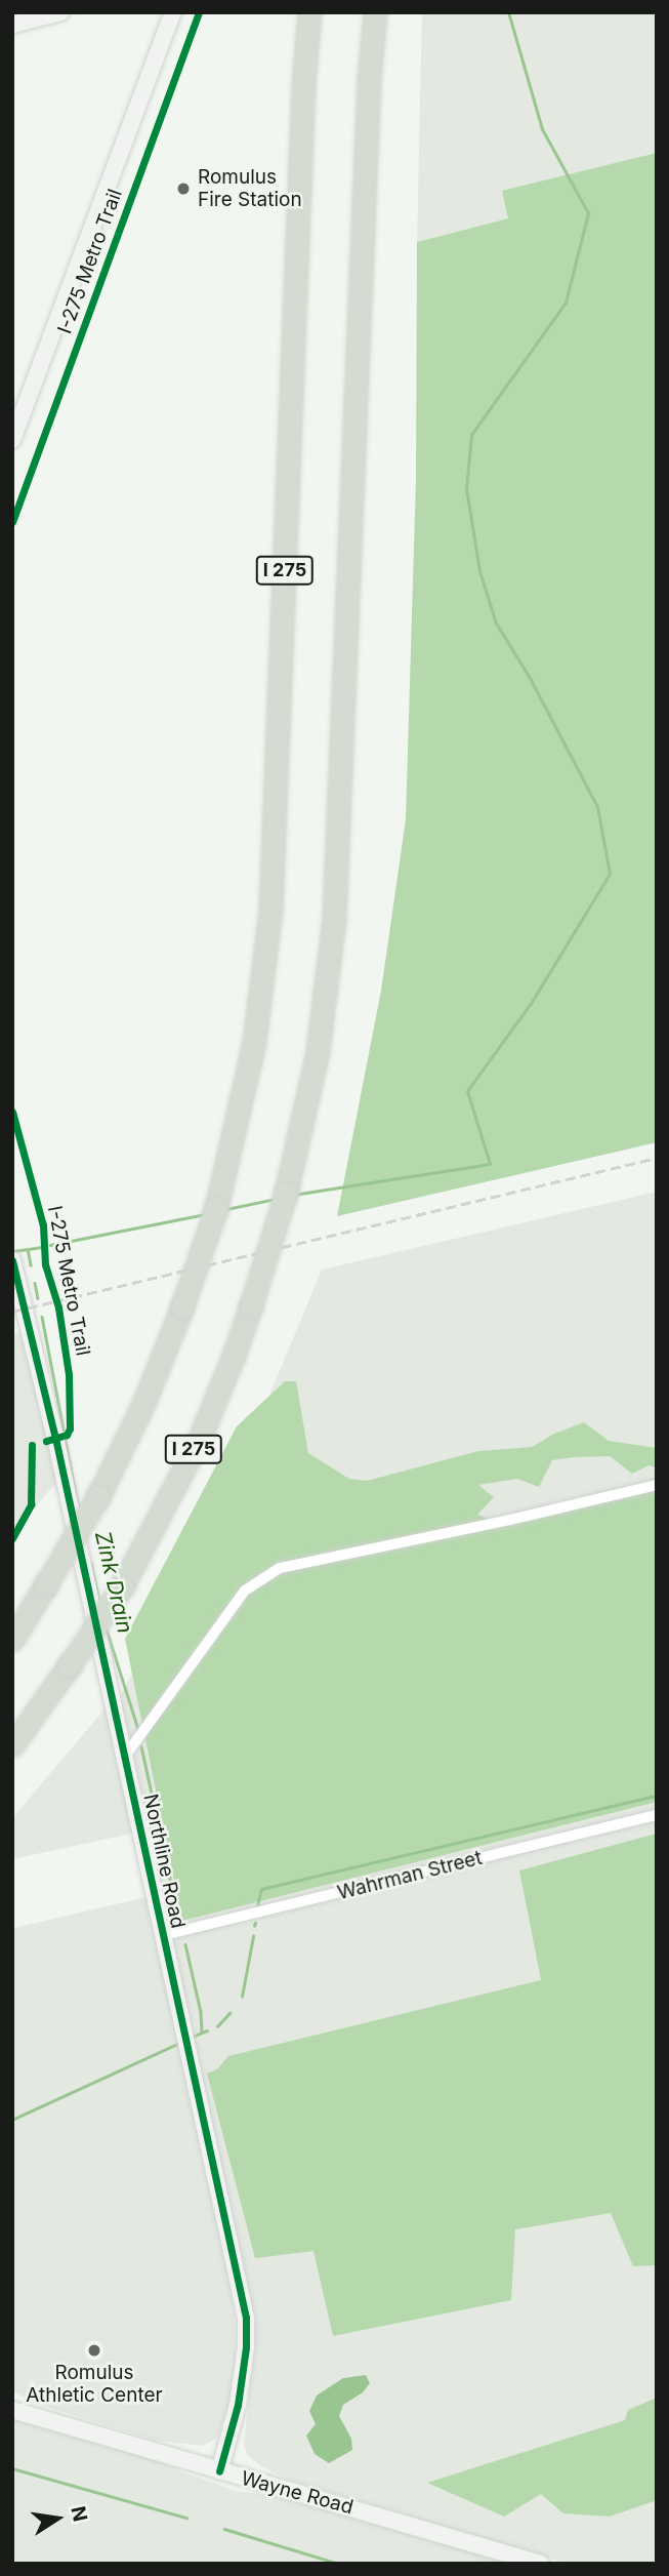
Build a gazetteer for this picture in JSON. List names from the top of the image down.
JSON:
{
  "streets": {
    "highway": ["I 275"],
    "street": ["Northline Road", "Wahrman Street", "Wayne Road"],
    "cycle path": ["I-275 Metro Trail"]
  },
  "crossings": [
    ["Northline Road", "Wahrman Street"],
    ["Northline Road", "Wayne Road"]
  ],
  "water": ["Zink Drain"],
  "places": ["Romulus Fire Station", "Romulus Athletic Center"],
  "north": "right"
}
